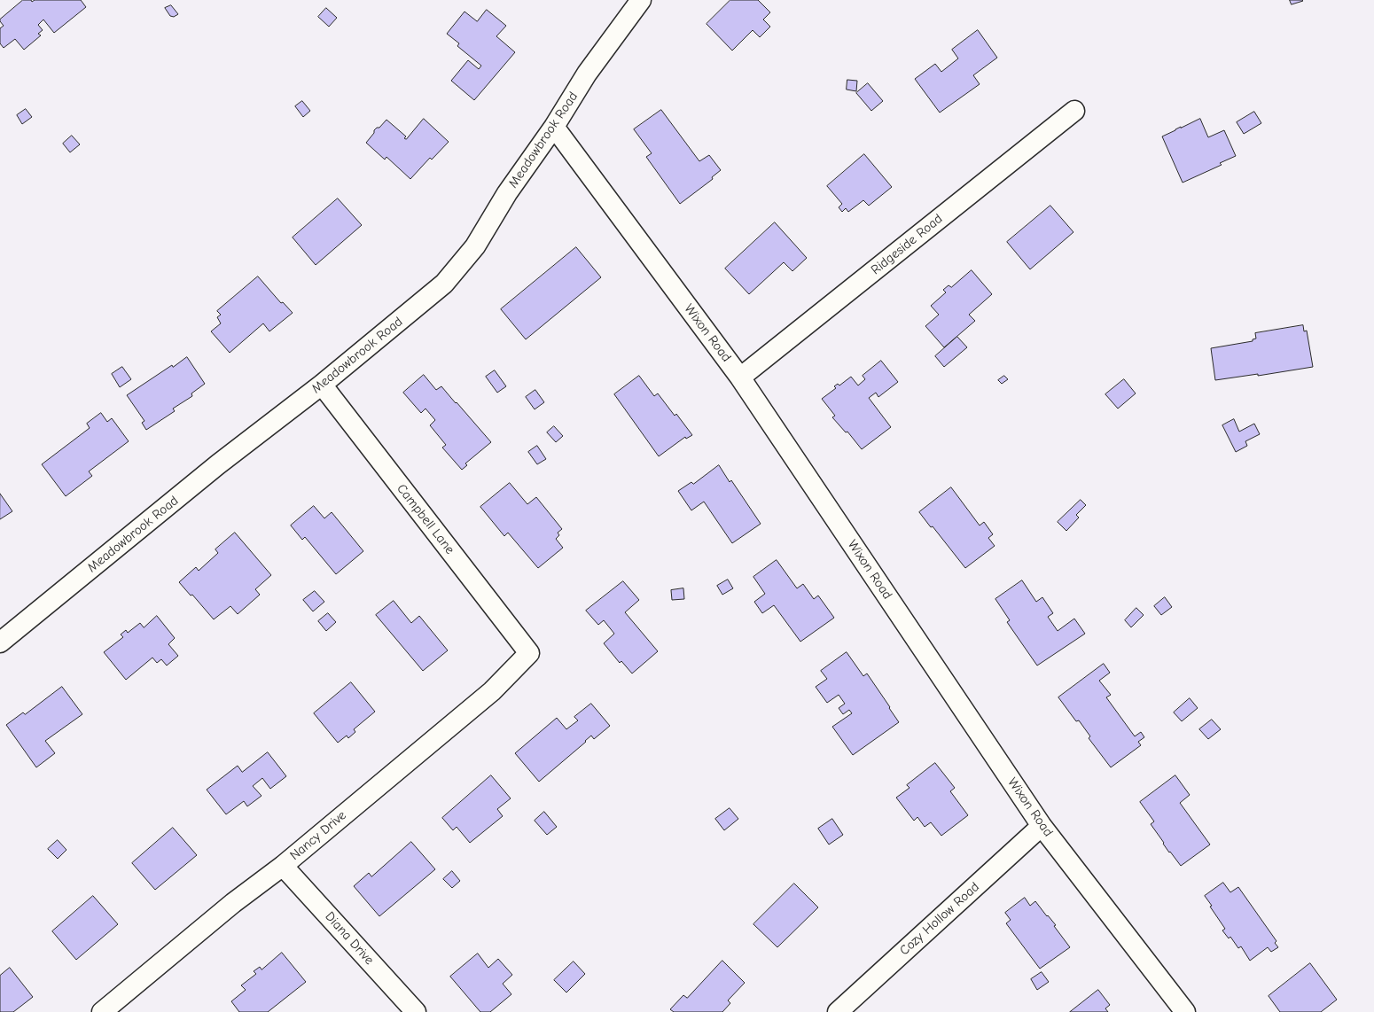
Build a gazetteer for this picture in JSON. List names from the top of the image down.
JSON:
{
  "streets": {
    "street": [
      "Meadowbrook Road",
      "Ridgeside Road",
      "Wixon Road",
      "Campbell Lane",
      "Nancy Drive",
      "Cozy Hollow Road",
      "Diana Drive"
    ]
  },
  "crossings": [
    ["Meadowbrook Road", "Wixon Road"],
    ["Meadowbrook Road", "Campbell Lane"],
    ["Ridgeside Road", "Wixon Road"],
    ["Wixon Road", "Cozy Hollow Road"],
    ["Campbell Lane", "Nancy Drive"],
    ["Nancy Drive", "Diana Drive"]
  ]
}
